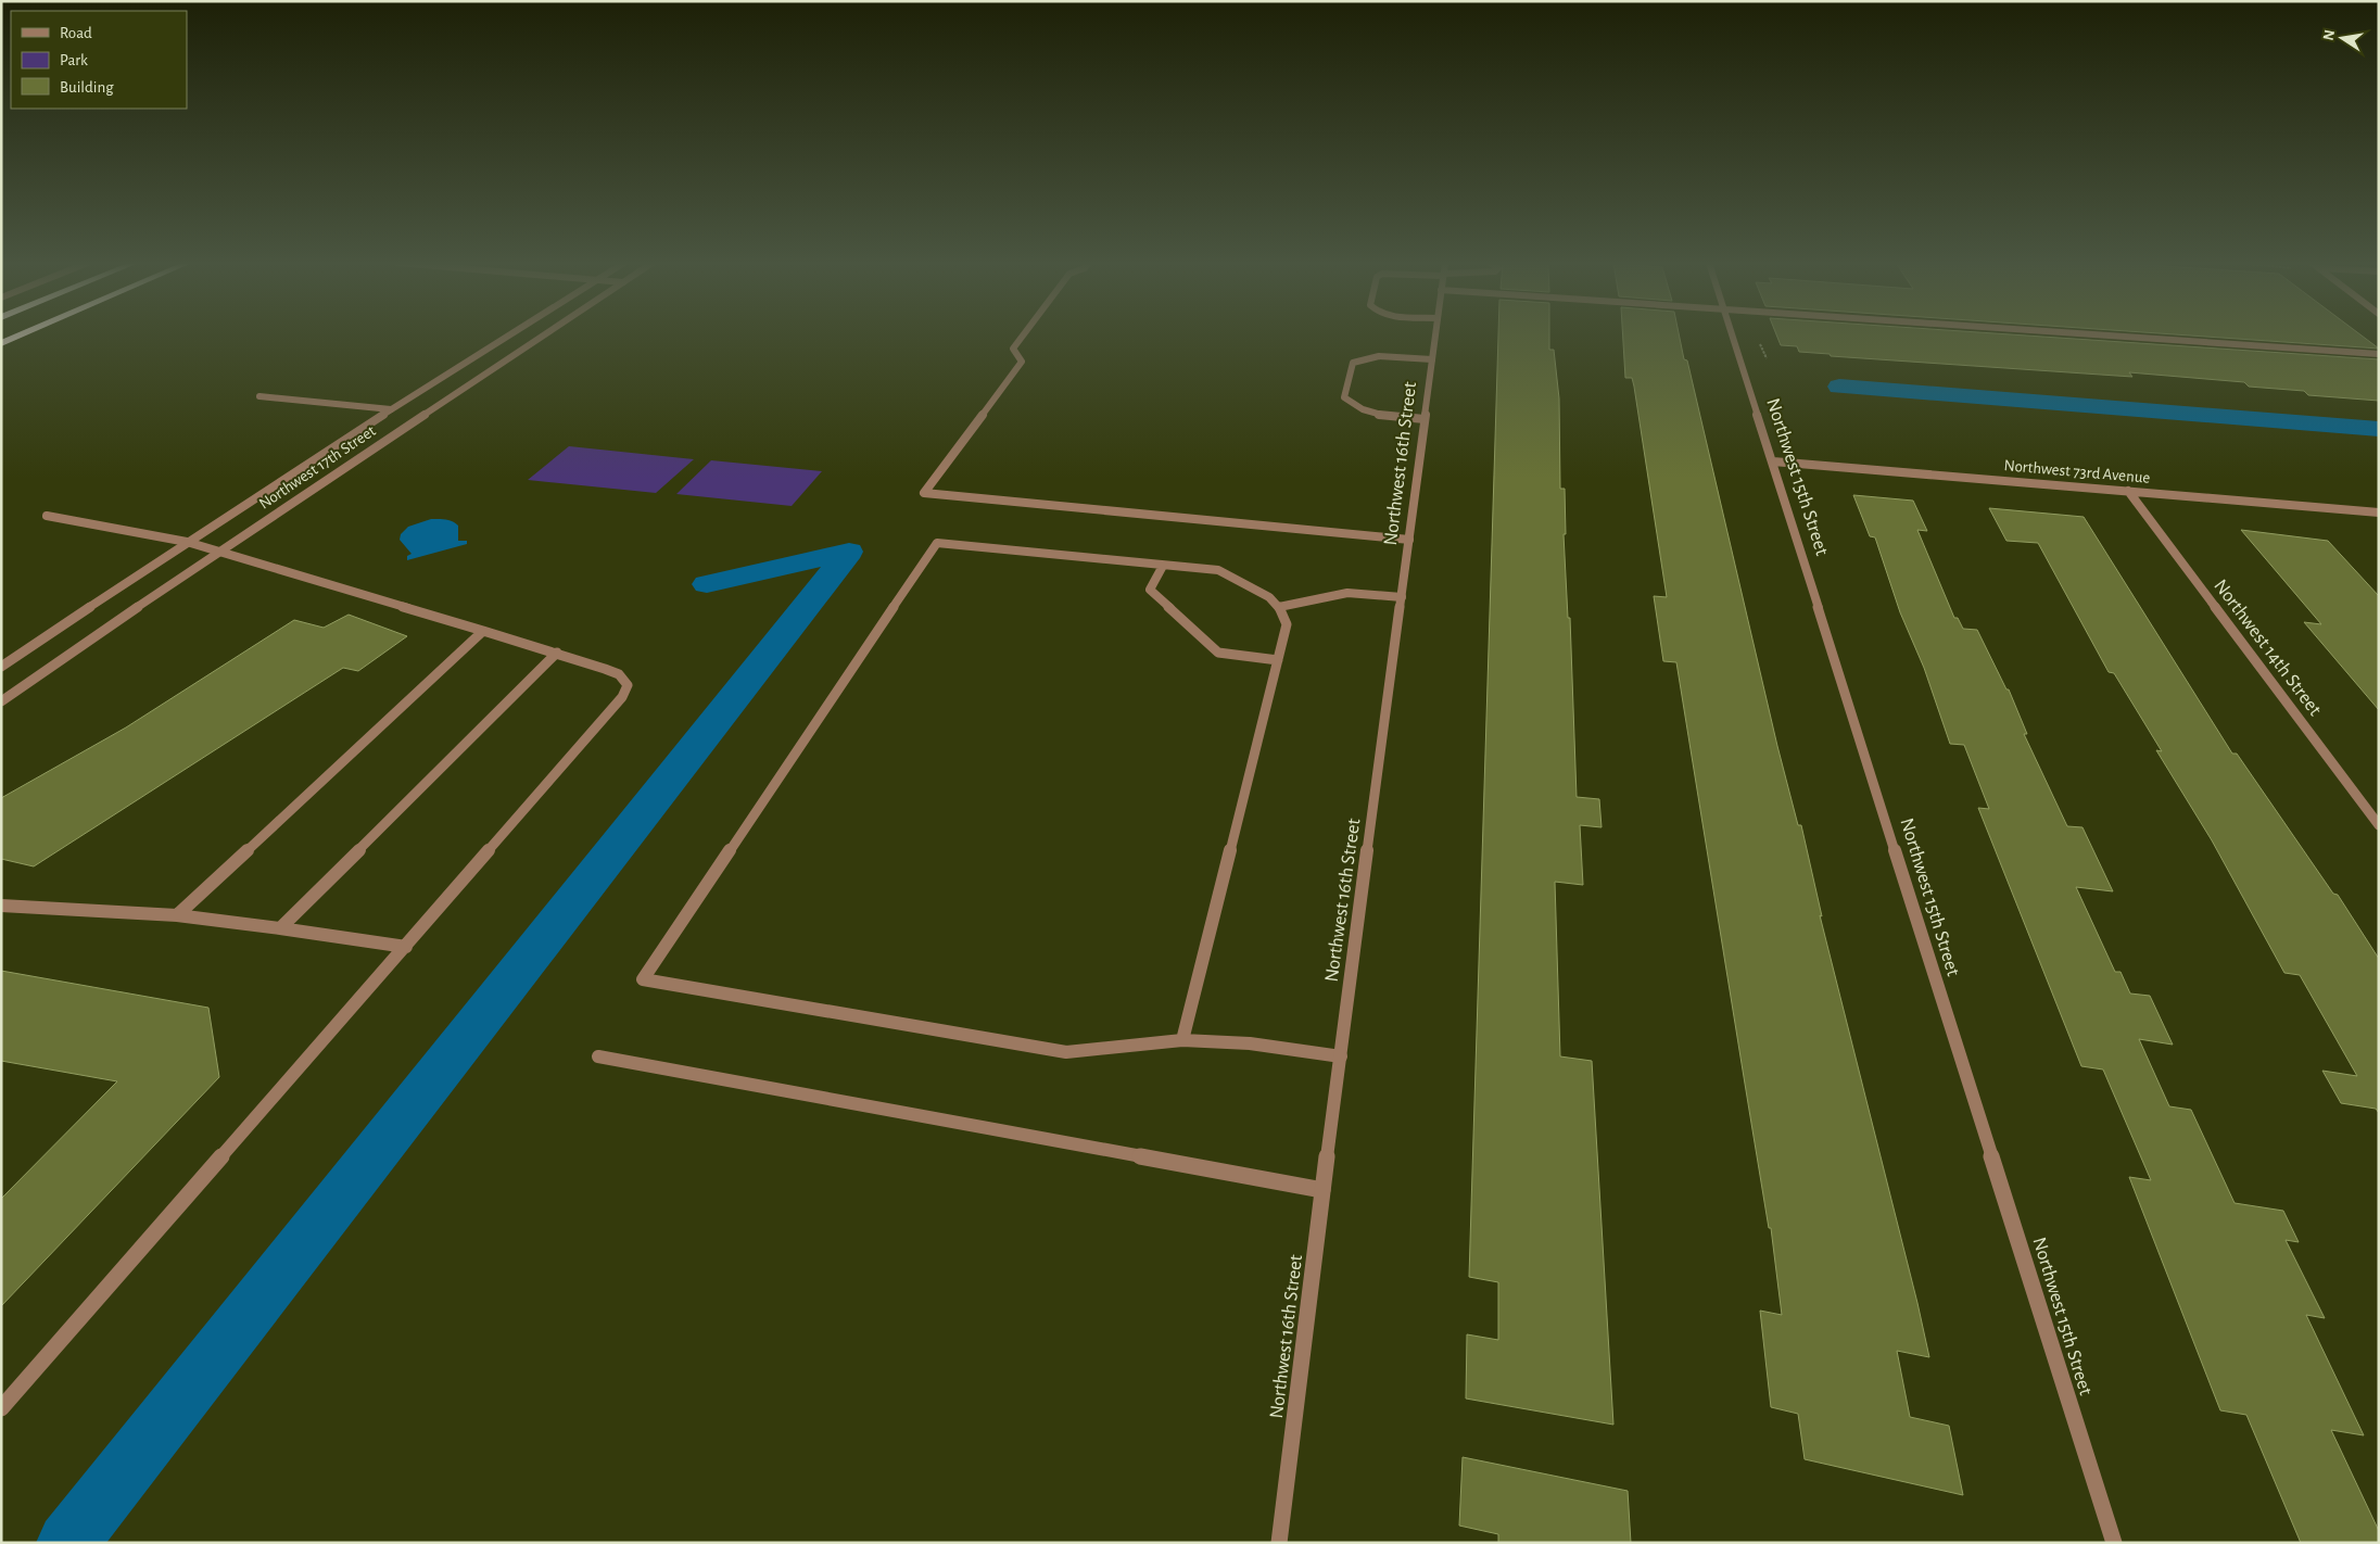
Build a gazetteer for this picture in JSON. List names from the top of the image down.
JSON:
{
  "streets": {
    "street": [
      "Northwest 16th Street",
      "Northwest 17th Street",
      "Northwest 73rd Avenue",
      "Northwest 15th Street",
      "Northwest 14th Street"
    ]
  },
  "crossings": [
    ["Northwest 73rd Avenue", "Northwest 15th Street"],
    ["Northwest 73rd Avenue", "Northwest 14th Street"]
  ],
  "legend": ["Road", "Park", "Building"],
  "north": "left"
}
